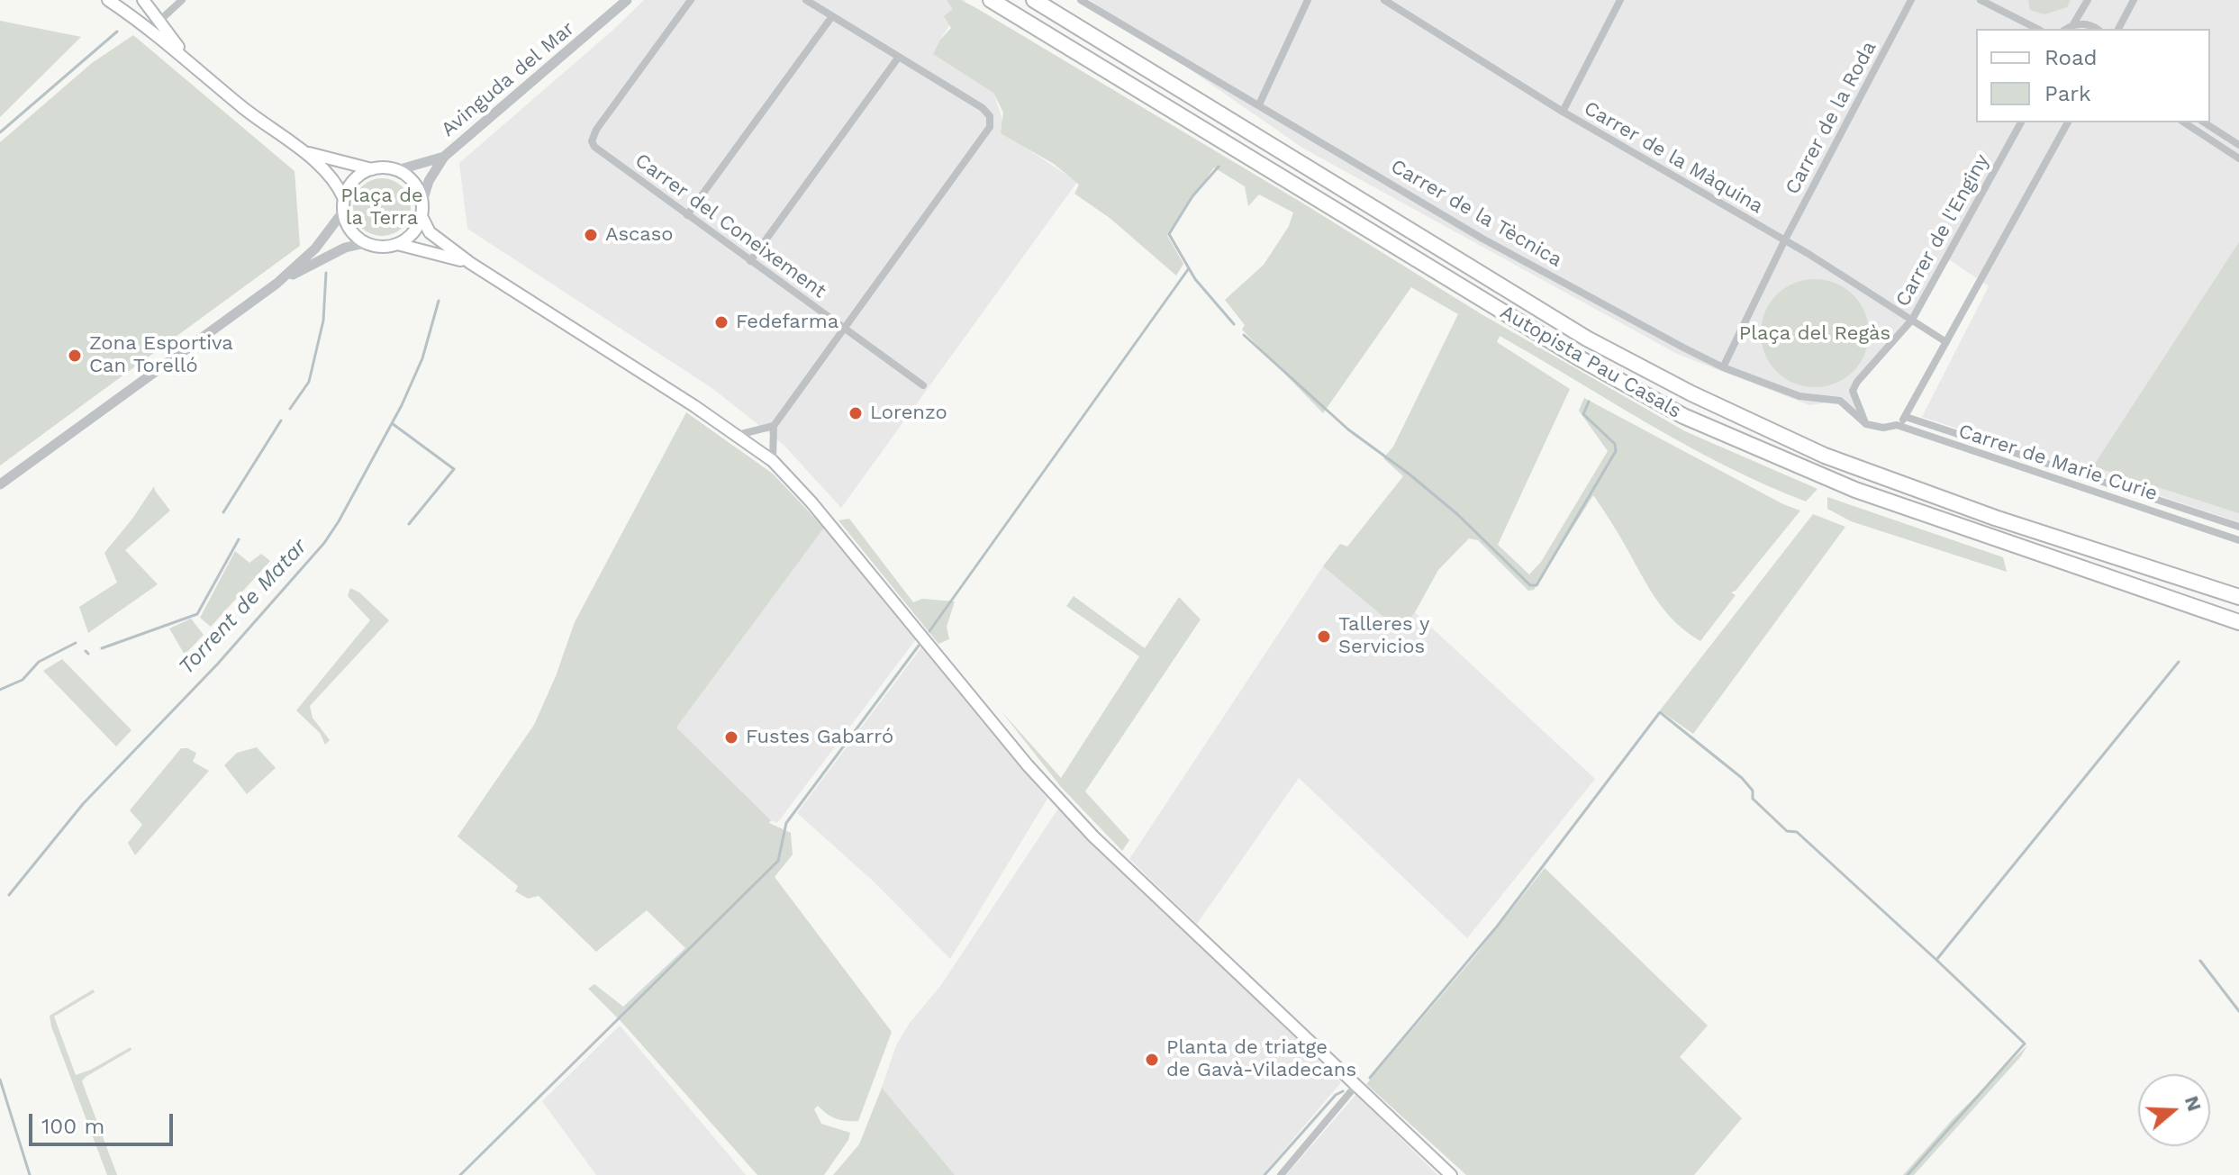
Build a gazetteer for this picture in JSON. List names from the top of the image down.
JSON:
{
  "streets": {
    "highway": ["Autopista Pau Casals"],
    "street": [
      "Avinguda del Mar",
      "Carrer de la Roda",
      "Carrer de la Màquina",
      "Carrer de la Tècnica",
      "Carrer del Coneixement",
      "Carrer de l'Enginy",
      "Carrer de Marie Curie"
    ]
  },
  "crossings": [
    ["Carrer de la Roda", "Carrer de la Màquina"],
    ["Carrer de la Roda", "Carrer de la Tècnica"],
    ["Carrer de la Màquina", "Carrer de l'Enginy"],
    ["Carrer de la Tècnica", "Carrer de l'Enginy"],
    ["Carrer de la Tècnica", "Carrer de Marie Curie"],
    ["Carrer de l'Enginy", "Carrer de Marie Curie"]
  ],
  "water": ["Torrent de Matar"],
  "parks": ["Plaça de la Terra", "Plaça del Regàs"],
  "places": [
    "Ascaso",
    "Fedefarma",
    "Zona Esportiva Can Torelló",
    "Lorenzo",
    "Talleres y Servicios",
    "Fustes Gabarró",
    "Planta de triatge de Gavà-Viladecans"
  ],
  "legend": ["Road", "Park"],
  "scale_bar": "100 m",
  "north": "right"
}
